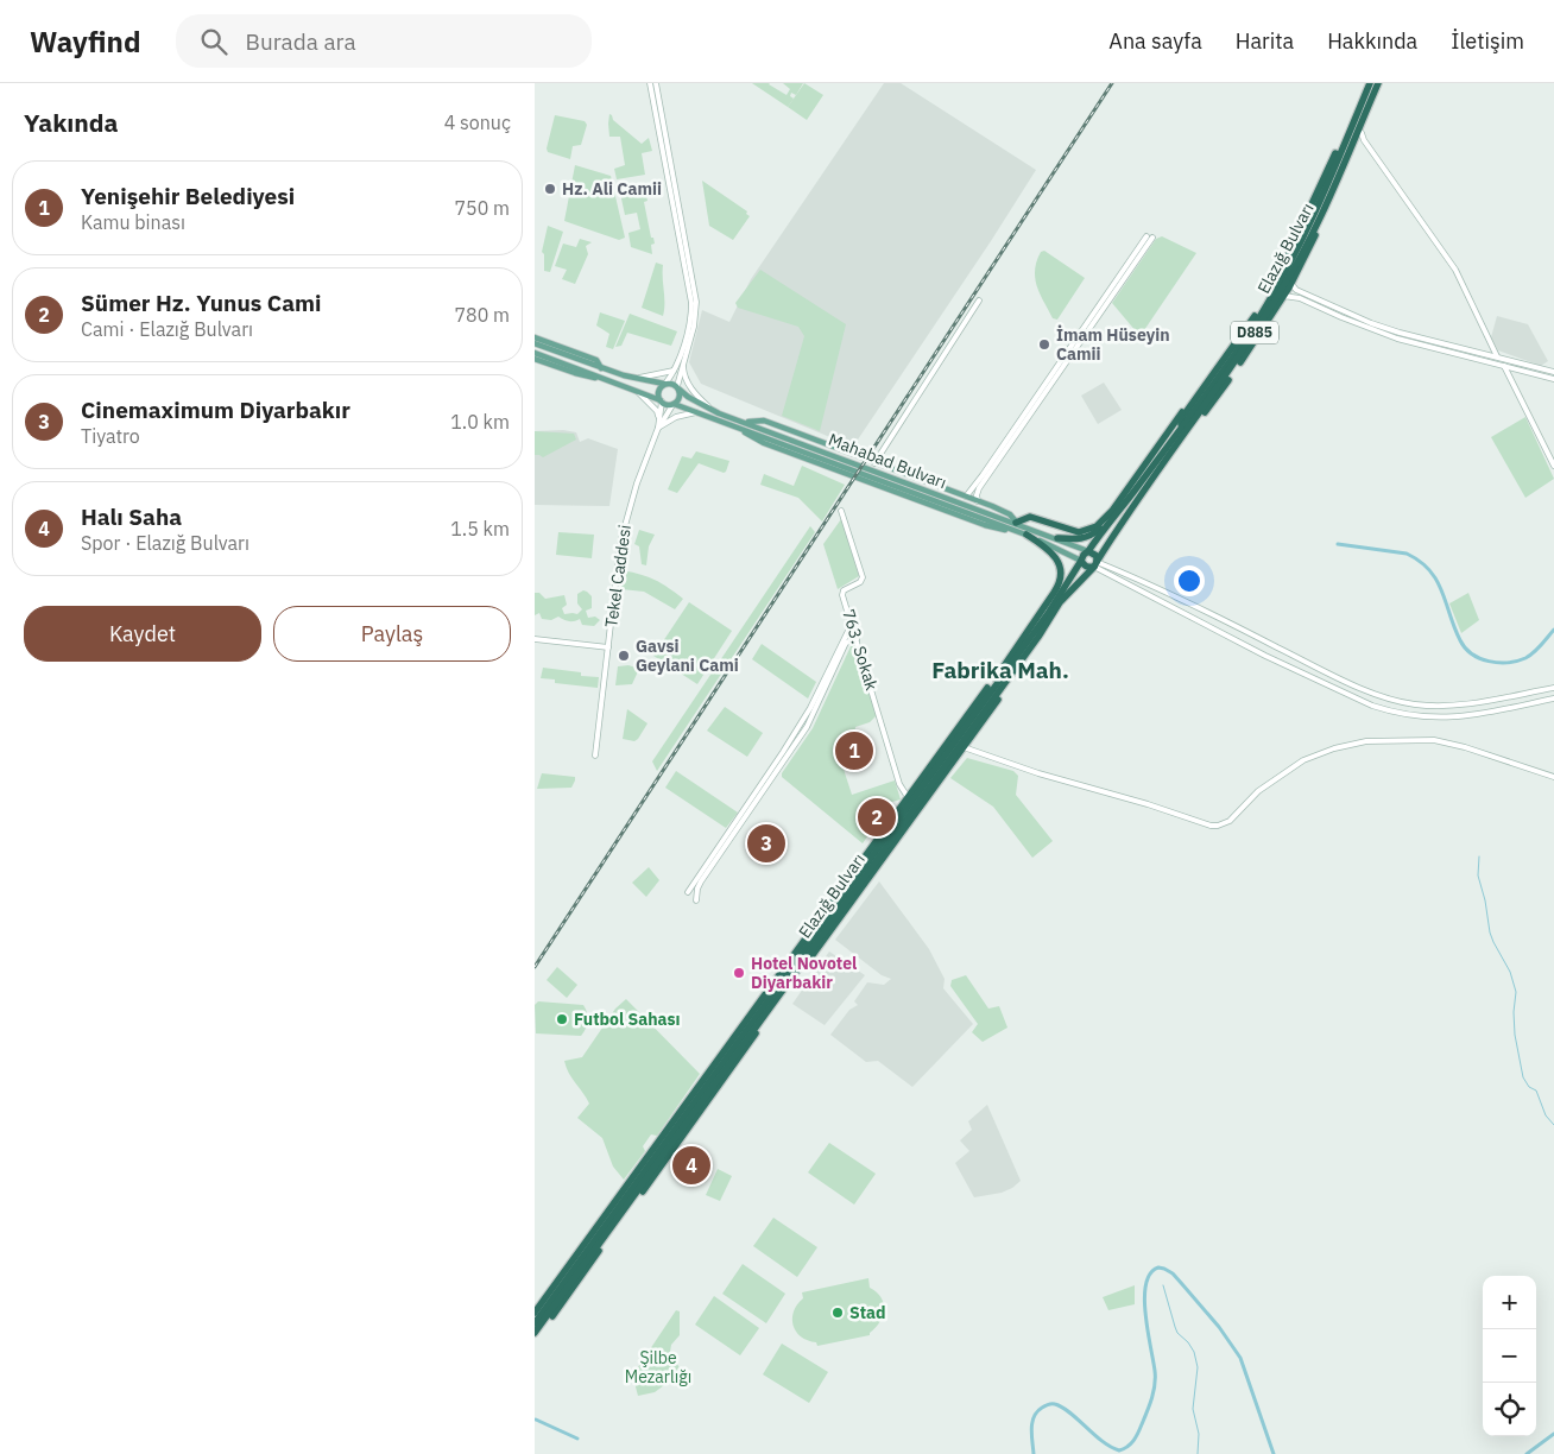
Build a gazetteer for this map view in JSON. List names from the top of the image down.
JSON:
{
  "streets": {
    "highway": ["Elazığ Bulvarı", "D885"],
    "main road": ["Mahabad Bulvarı"],
    "street": ["Tekel Caddesi", "763. Sokak"]
  },
  "crossings": [
    ["Elazığ Bulvarı", "Mahabad Bulvarı"],
    ["Mahabad Bulvarı", "Tekel Caddesi"]
  ],
  "districts": ["Fabrika Mah."],
  "parks": ["Şilbe Mezarlığı"],
  "places": [
    "Hz. Ali Camii",
    "İmam Hüseyin Camii",
    "Gavsi Geylani Cami",
    "Hotel Novotel Diyarbakir",
    "Futbol Sahası",
    "Stad"
  ],
  "page": {
    "header": "Wayfind",
    "search": "Burada ara",
    "nav": [
      "Ana sayfa",
      "Harita",
      "Hakkında",
      "İletişim"
    ],
    "heading": ["Yakında", "4 sonuç"],
    "list": [
      {
        "mark": "1",
        "name": "Yenişehir Belediyesi",
        "note": "Kamu binası",
        "value": "750 m"
      },
      {
        "mark": "2",
        "name": "Sümer Hz. Yunus Cami",
        "note": "Cami · Elazığ Bulvarı",
        "value": "780 m"
      },
      {
        "mark": "3",
        "name": "Cinemaximum Diyarbakır",
        "note": "Tiyatro",
        "value": "1.0 km"
      },
      {
        "mark": "4",
        "name": "Halı Saha",
        "note": "Spor · Elazığ Bulvarı",
        "value": "1.5 km"
      }
    ],
    "buttons": ["Kaydet", "Paylaş"],
    "pins": [
      "1",
      "2",
      "3",
      "4"
    ],
    "map_buttons": ["+", "−"]
  }
}
